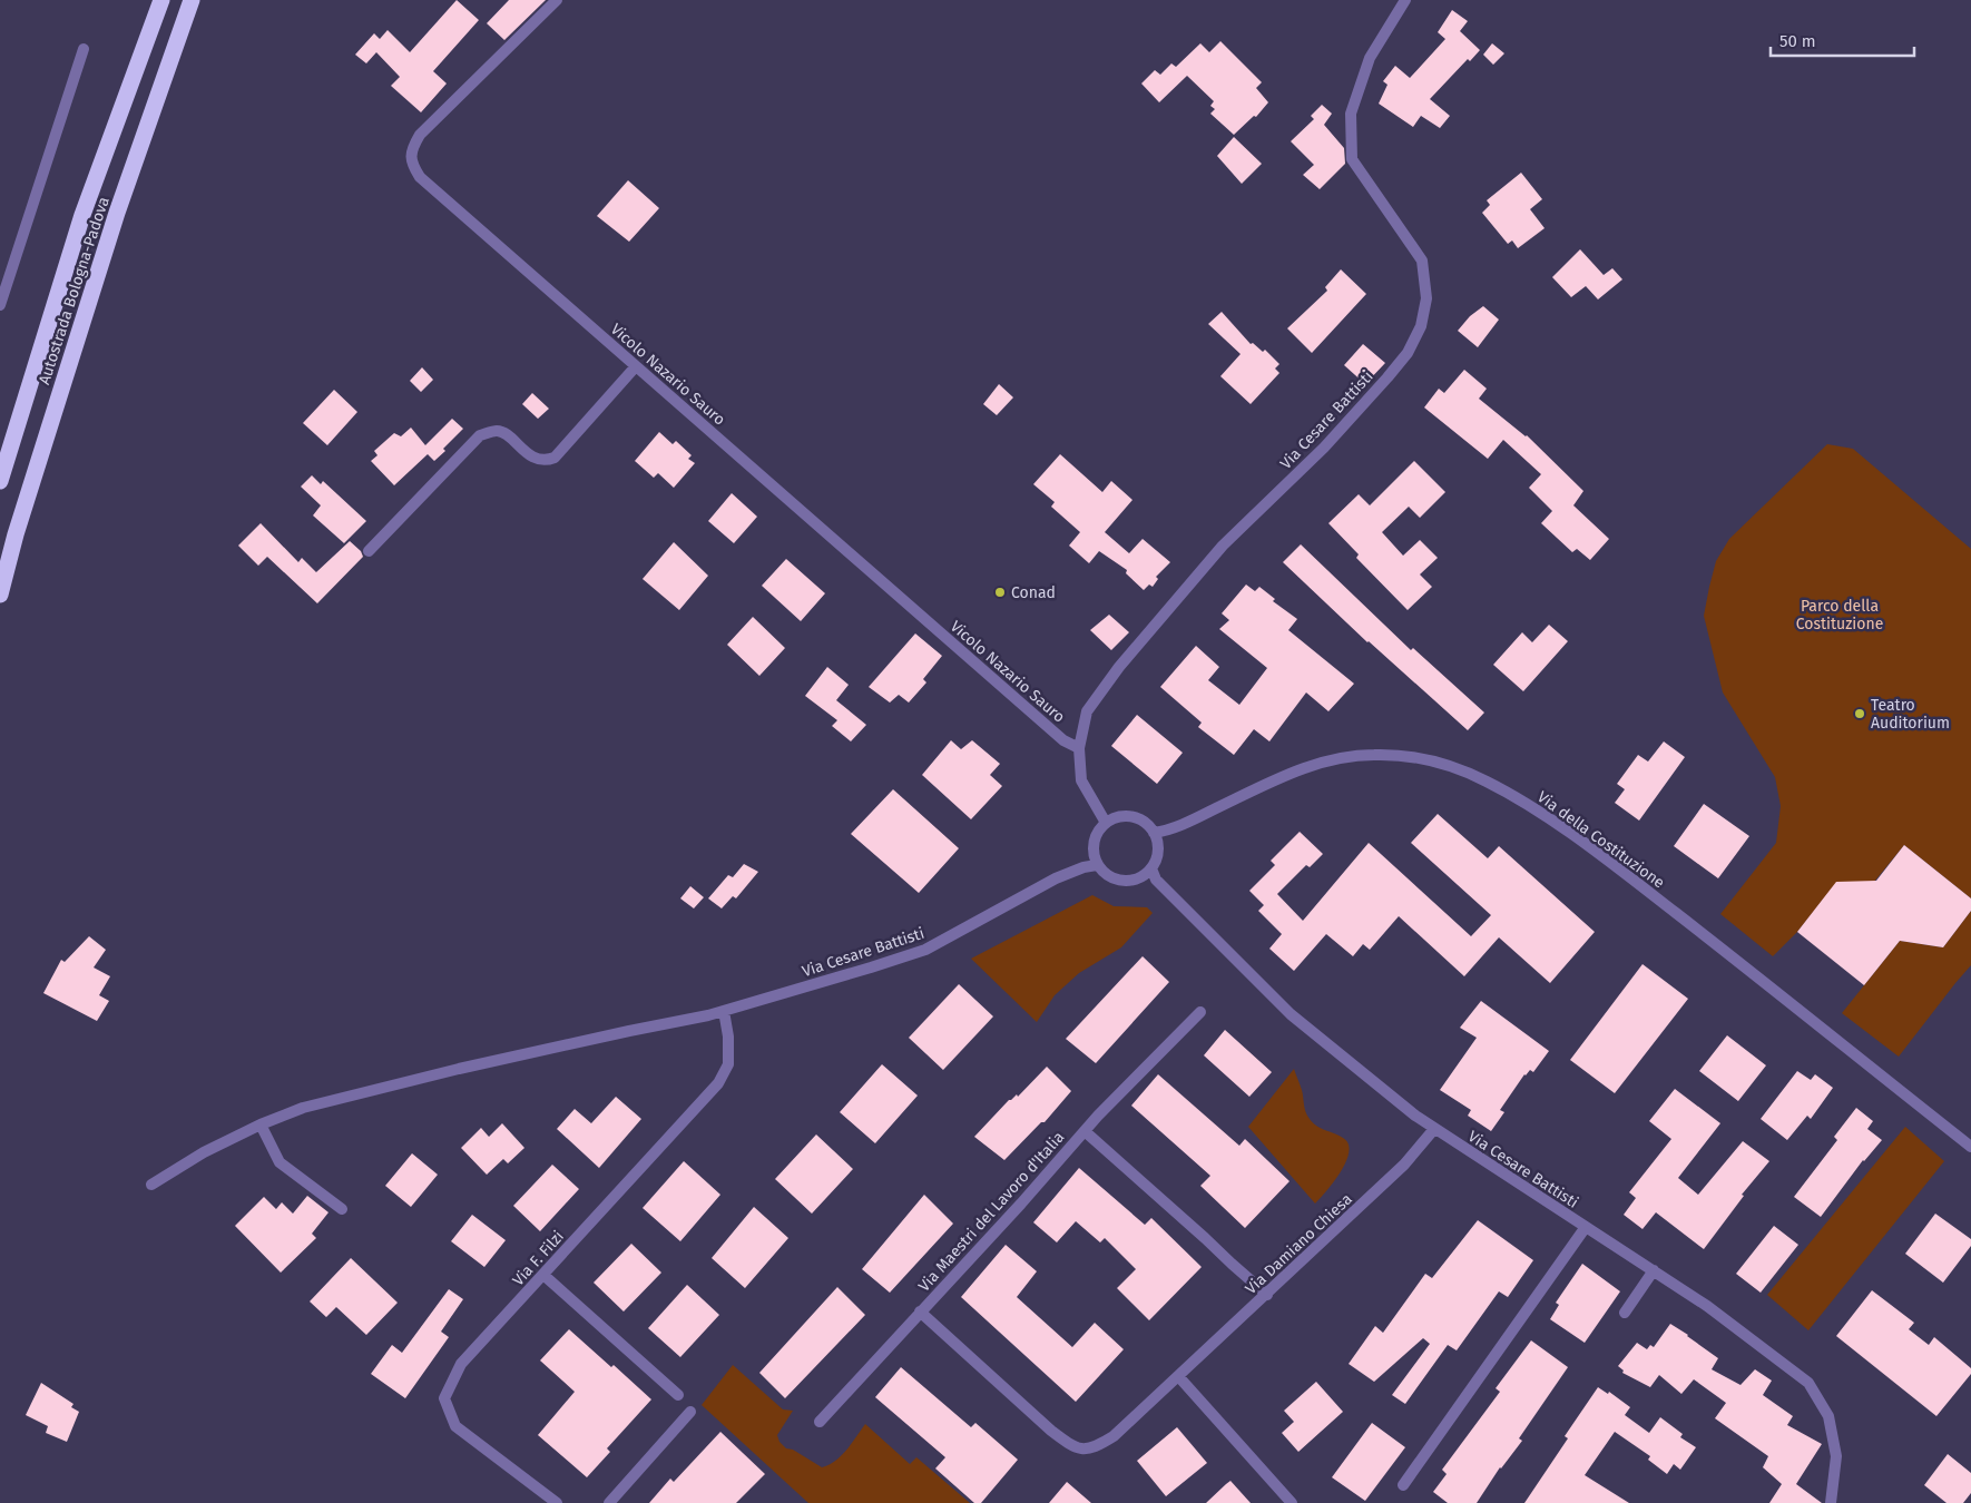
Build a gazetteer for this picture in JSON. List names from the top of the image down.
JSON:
{
  "streets": {
    "highway": ["Autostrada Bologna-Padova"],
    "street": [
      "Vicolo Nazario Sauro",
      "Via Cesare Battisti",
      "Via della Costituzione",
      "Via Maestri del Lavoro d'Italia",
      "Via Damiano Chiesa",
      "Via F. Filzi"
    ]
  },
  "crossings": [
    ["Vicolo Nazario Sauro", "Via Cesare Battisti"],
    ["Via Cesare Battisti", "Via della Costituzione"],
    ["Via Cesare Battisti", "Via Damiano Chiesa"],
    ["Via Cesare Battisti", "Via F. Filzi"],
    ["Via Maestri del Lavoro d'Italia", "Via Damiano Chiesa"]
  ],
  "parks": ["Parco della Costituzione"],
  "places": ["Conad", "Teatro Auditorium"],
  "scale_bar": "50 m"
}
